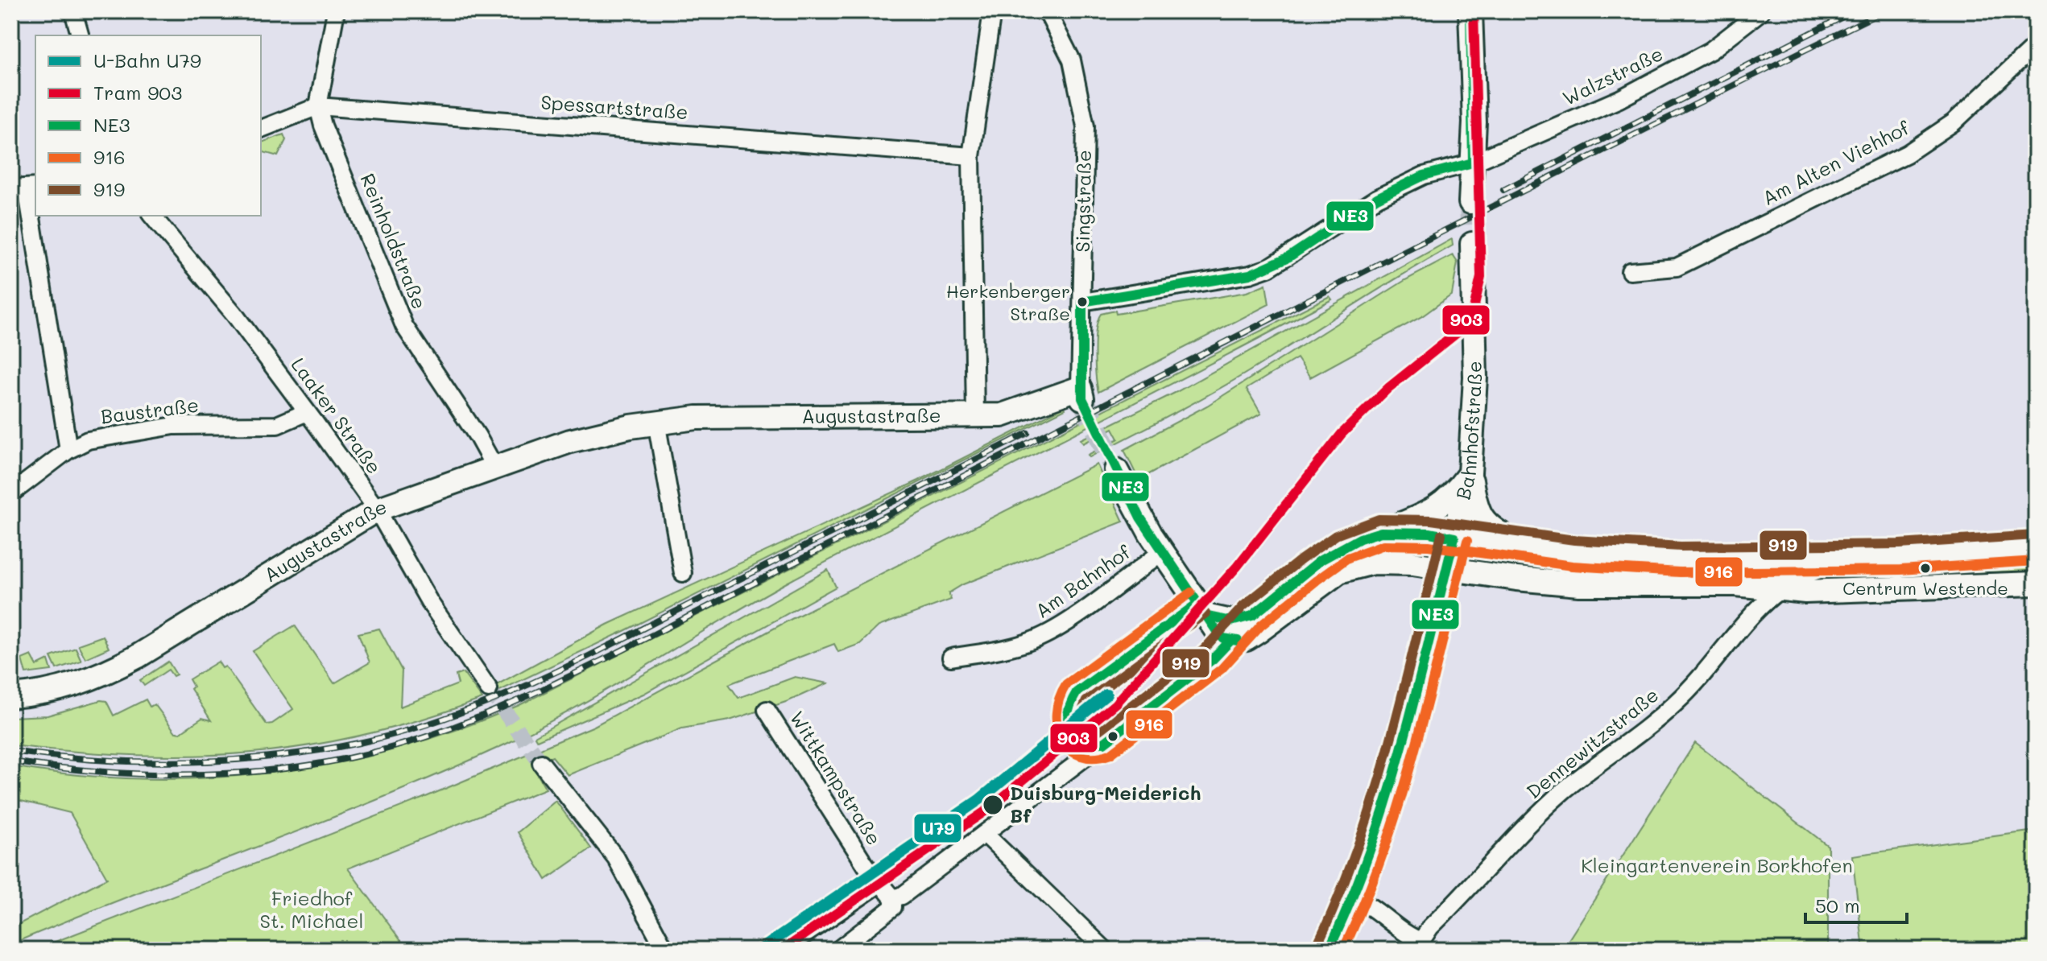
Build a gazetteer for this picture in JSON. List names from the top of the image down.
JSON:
{
  "streets": {
    "main road": ["Augustastraße", "Bahnhofstraße"],
    "street": [
      "Walzstraße",
      "Spessartstraße",
      "Am Alten Viehhof",
      "Singstraße",
      "Reinholdstraße",
      "Baustraße",
      "Laaker Straße",
      "Am Bahnhof",
      "Dennewitzstraße",
      "Wittkampstraße"
    ]
  },
  "crossings": [
    ["Spessartstraße", "Reinholdstraße"],
    ["Singstraße", "Augustastraße"],
    ["Reinholdstraße", "Augustastraße"],
    ["Baustraße", "Laaker Straße"],
    ["Laaker Straße", "Augustastraße"]
  ],
  "parks": ["Kleingartenverein Borkhofen", "Friedhof St. Michael"],
  "places": ["Herkenberger Straße", "Centrum Westende", "Duisburg-Meiderich Bf"],
  "lines": [
    "tram line 903",
    "transit line NE3",
    "transit line 919",
    "transit line 916",
    "metro line U79"
  ],
  "legend": [
    "U-Bahn U79",
    "Tram 903",
    "NE3",
    "916",
    "919"
  ],
  "scale_bar": "50 m"
}
